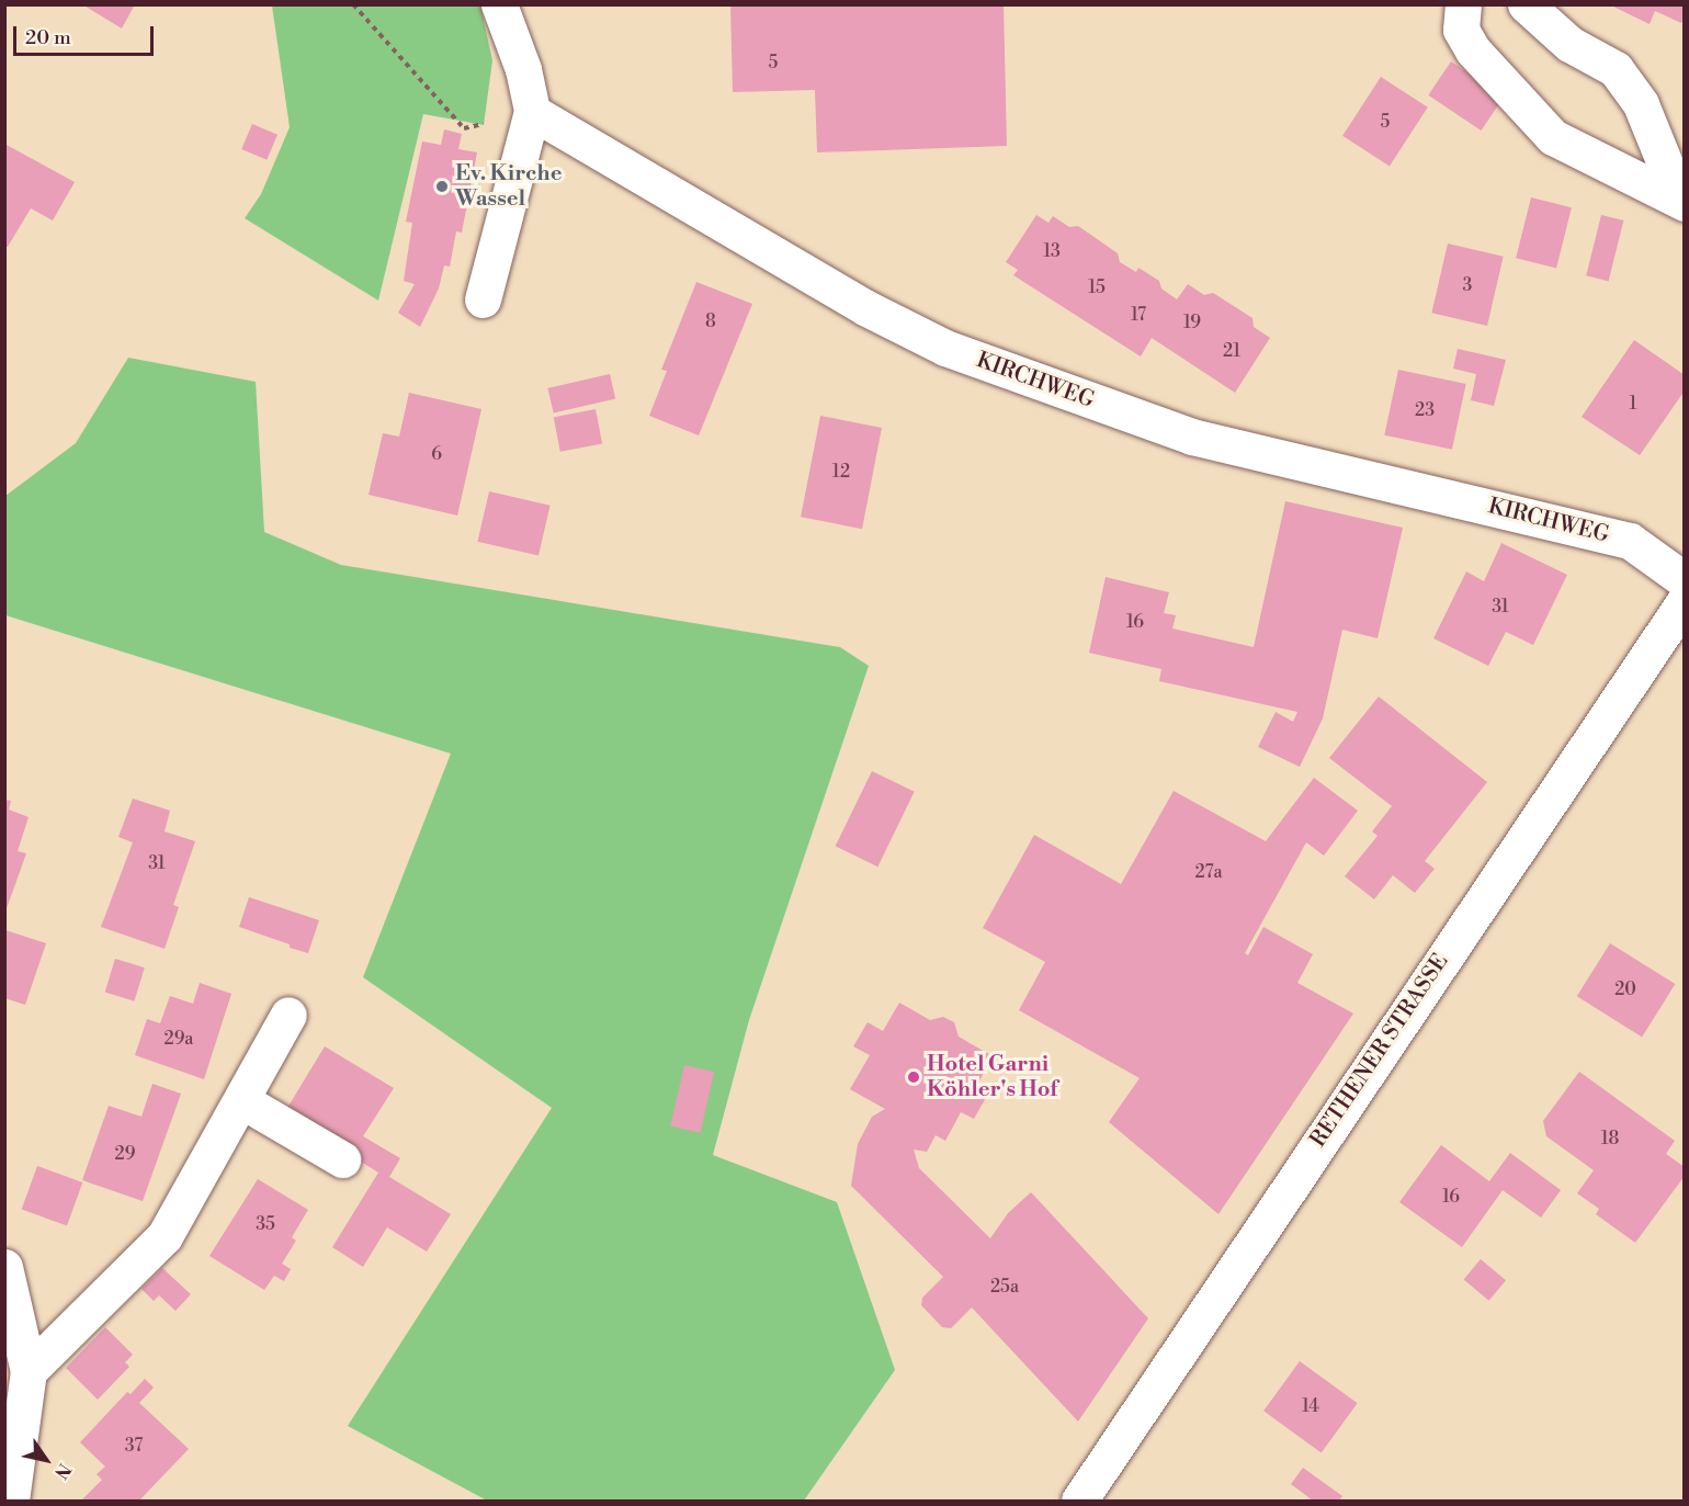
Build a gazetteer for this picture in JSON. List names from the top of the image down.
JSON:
{
  "streets": {
    "street": ["KIRCHWEG", "RETHENER STRASSE"]
  },
  "places": ["Ev. Kirche Wassel", "Hotel Garni Köhler's Hof"],
  "house_numbers": [
    "5",
    "5",
    "13",
    "3",
    "15",
    "17",
    "8",
    "19",
    "21",
    "1",
    "23",
    "6",
    "12",
    "31",
    "16",
    "31",
    "27a",
    "20",
    "29a",
    "18",
    "29",
    "16",
    "35",
    "25a",
    "14",
    "37"
  ],
  "scale_bar": "20 m",
  "north": "bottom right"
}
